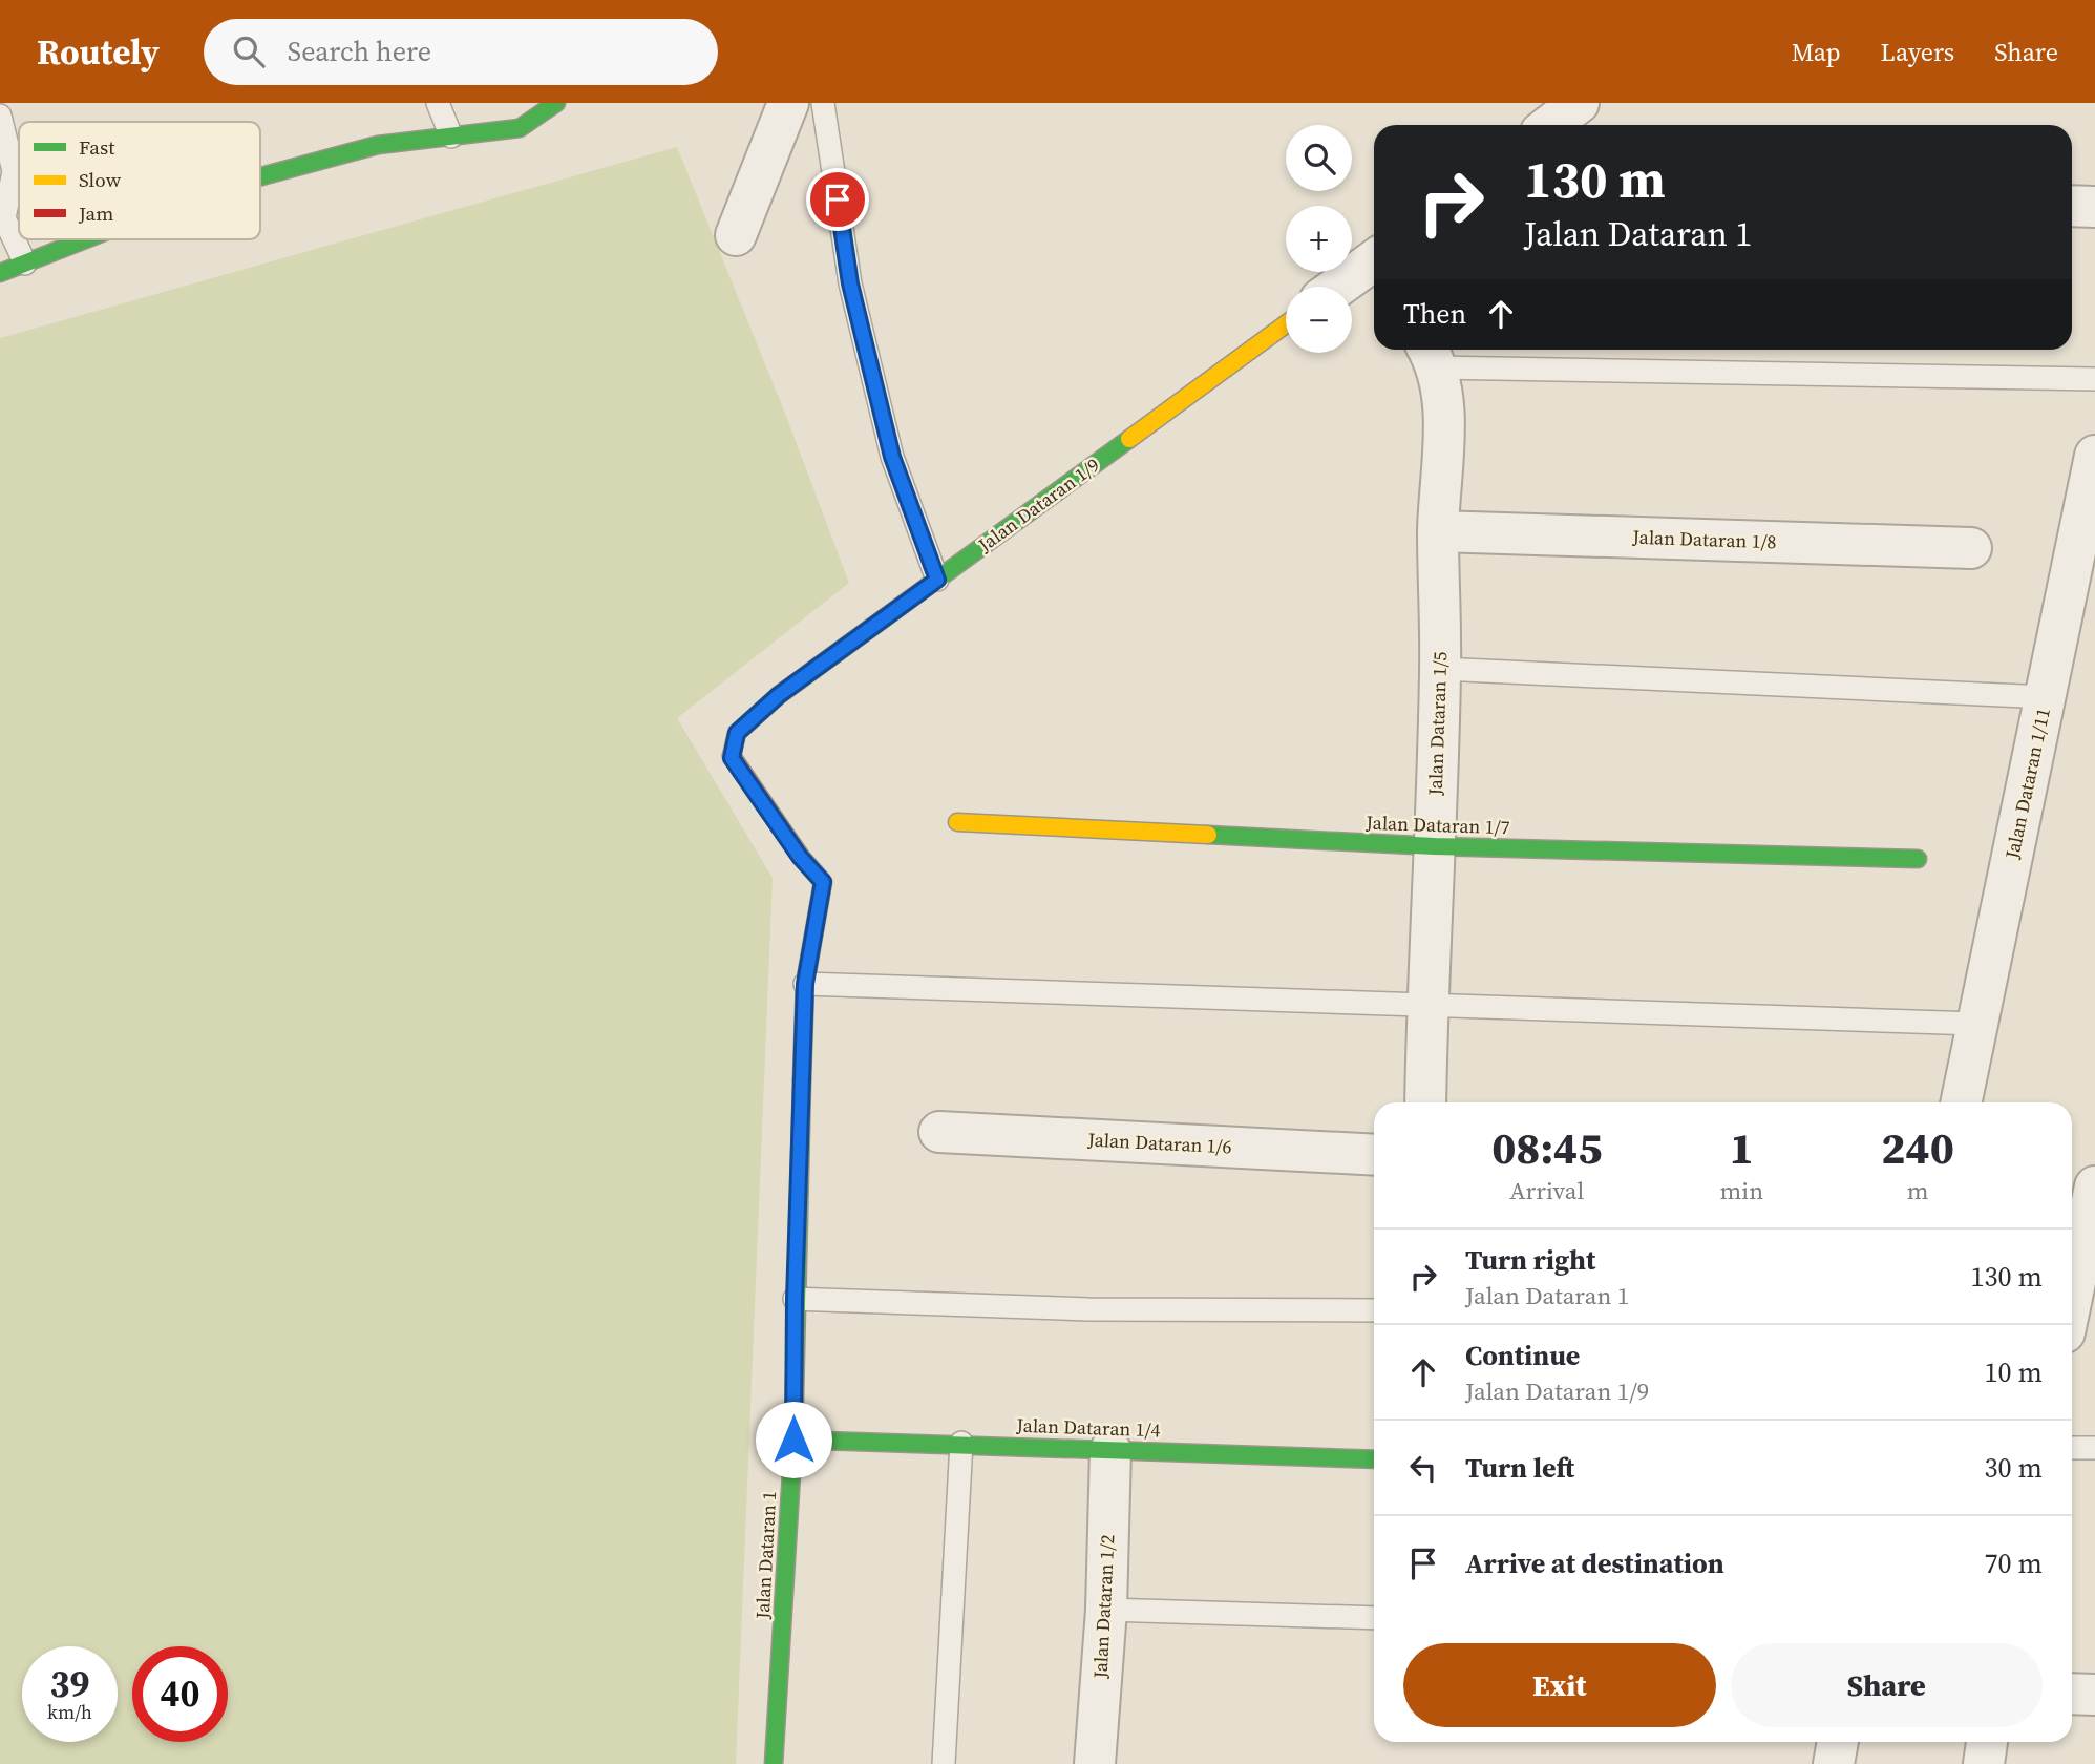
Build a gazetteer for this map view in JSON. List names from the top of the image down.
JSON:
{
  "streets": {
    "street": [
      "Jalan Dataran 1/9",
      "Jalan Dataran 1/8",
      "Jalan Dataran 1/5",
      "Jalan Dataran 1/11",
      "Jalan Dataran 1/7",
      "Jalan Dataran 1/6",
      "Jalan Dataran 1/4",
      "Jalan Dataran 1",
      "Jalan Dataran 1/2"
    ]
  },
  "crossings": [
    ["Jalan Dataran 1/9", "Jalan Dataran 1"],
    ["Jalan Dataran 1/8", "Jalan Dataran 1/5"],
    ["Jalan Dataran 1/5", "Jalan Dataran 1/7"],
    ["Jalan Dataran 1/4", "Jalan Dataran 1"],
    ["Jalan Dataran 1/4", "Jalan Dataran 1/2"]
  ],
  "legend": ["Fast", "Slow", "Jam"],
  "page": {
    "header": "Routely",
    "search": "Search here",
    "nav": ["Map", "Layers", "Share"],
    "map_buttons": ["+", "−"],
    "turn": ["130 m", "Jalan Dataran 1"],
    "then": "Then",
    "eta": [
      "08:45",
      "Arrival",
      "1",
      "min",
      "240",
      "m"
    ],
    "list": [
      {
        "name": "Turn right",
        "note": "Jalan Dataran 1",
        "value": "130 m"
      },
      {
        "name": "Continue",
        "note": "Jalan Dataran 1/9",
        "value": "10 m"
      },
      {
        "name": "Turn left",
        "value": "30 m"
      },
      {
        "name": "Arrive at destination",
        "value": "70 m"
      }
    ],
    "buttons": ["Exit", "Share"],
    "speed": "39 km/h",
    "limit": "40"
  }
}
